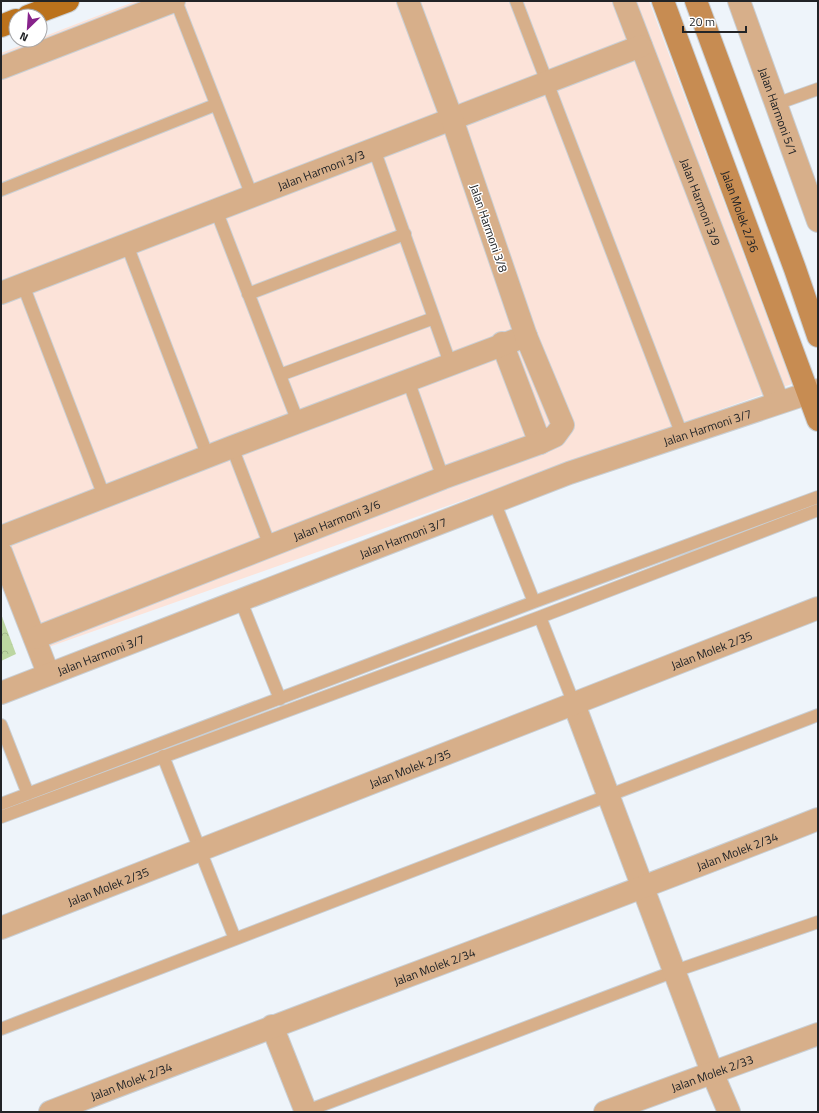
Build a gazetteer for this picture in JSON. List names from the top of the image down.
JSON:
{
  "streets": {
    "street": [
      "Jalan Harmoni 5/1",
      "Jalan Harmoni 3/3",
      "Jalan Harmoni 3/9",
      "Jalan Molek 2/36",
      "Jalan Harmoni 3/8",
      "Jalan Harmoni 3/7",
      "Jalan Harmoni 3/6",
      "Jalan Molek 2/35",
      "Jalan Molek 2/34",
      "Jalan Molek 2/33"
    ]
  },
  "crossings": [
    ["Jalan Harmoni 3/3", "Jalan Harmoni 3/9"],
    ["Jalan Harmoni 3/3", "Jalan Harmoni 3/8"],
    ["Jalan Harmoni 3/9", "Jalan Harmoni 3/7"],
    ["Jalan Molek 2/36", "Jalan Harmoni 3/7"],
    ["Jalan Harmoni 3/8", "Jalan Harmoni 3/6"]
  ],
  "scale_bar": "20 m",
  "north": "bottom left"
}
